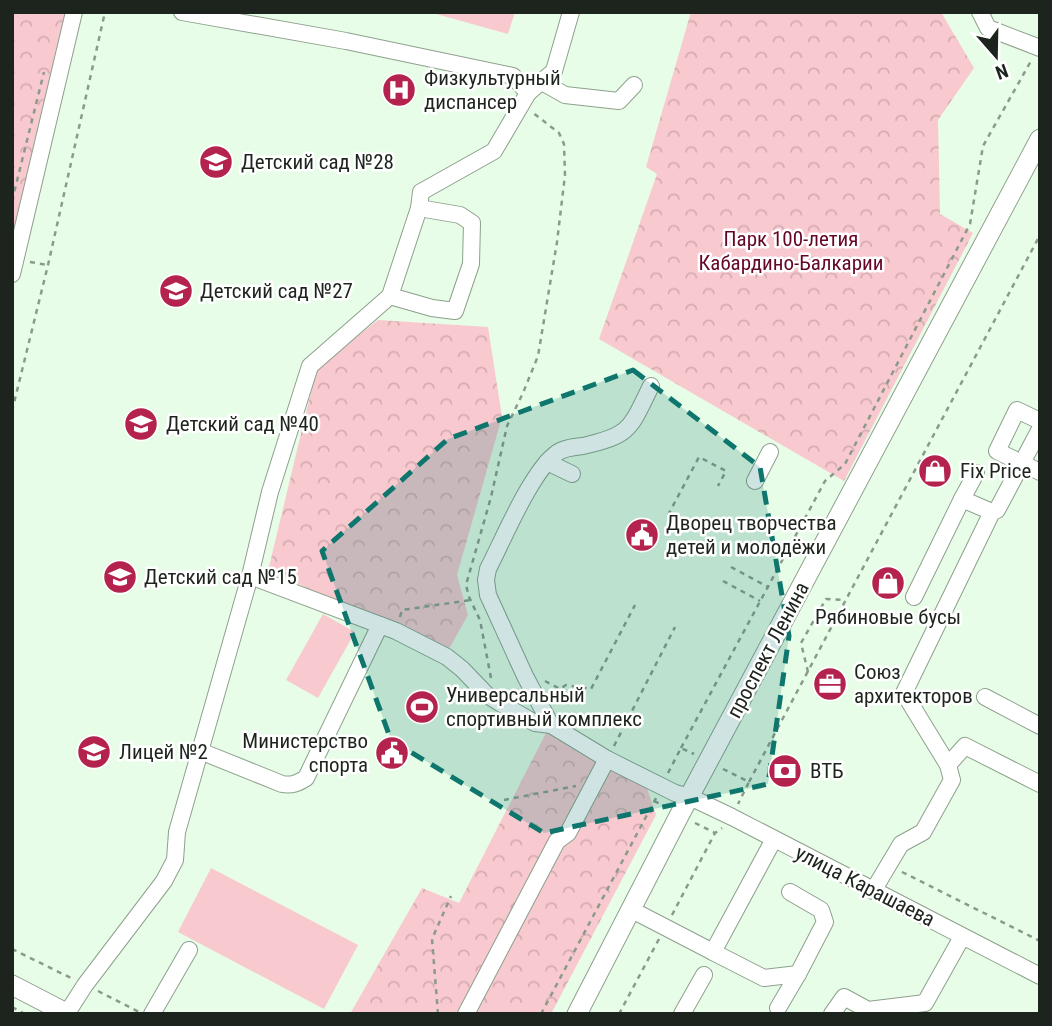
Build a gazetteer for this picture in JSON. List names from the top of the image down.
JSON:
{
  "streets": {
    "main road": ["проспект Ленина"],
    "street": ["улица Карашаева"]
  },
  "crossings": [
    ["проспект Ленина", "улица Карашаева"]
  ],
  "parks": ["Парк 100-летия Кабардино-Балкарии"],
  "places": {
    "hospital": ["Физкультурный диспансер"],
    "school or university": [
      "Детский сад №28",
      "Детский сад №27",
      "Детский сад №40",
      "Детский сад №15",
      "Лицей №2"
    ],
    "shop": ["Fix Price", "Рябиновые бусы"],
    "public building": ["Дворец творчества детей и молодёжи", "Министерство спорта"],
    "office": ["Союз архитекторов"],
    "sports": ["Универсальный спортивный комплекс"],
    "bank": ["ВТБ"]
  },
  "north": "bottom"
}
